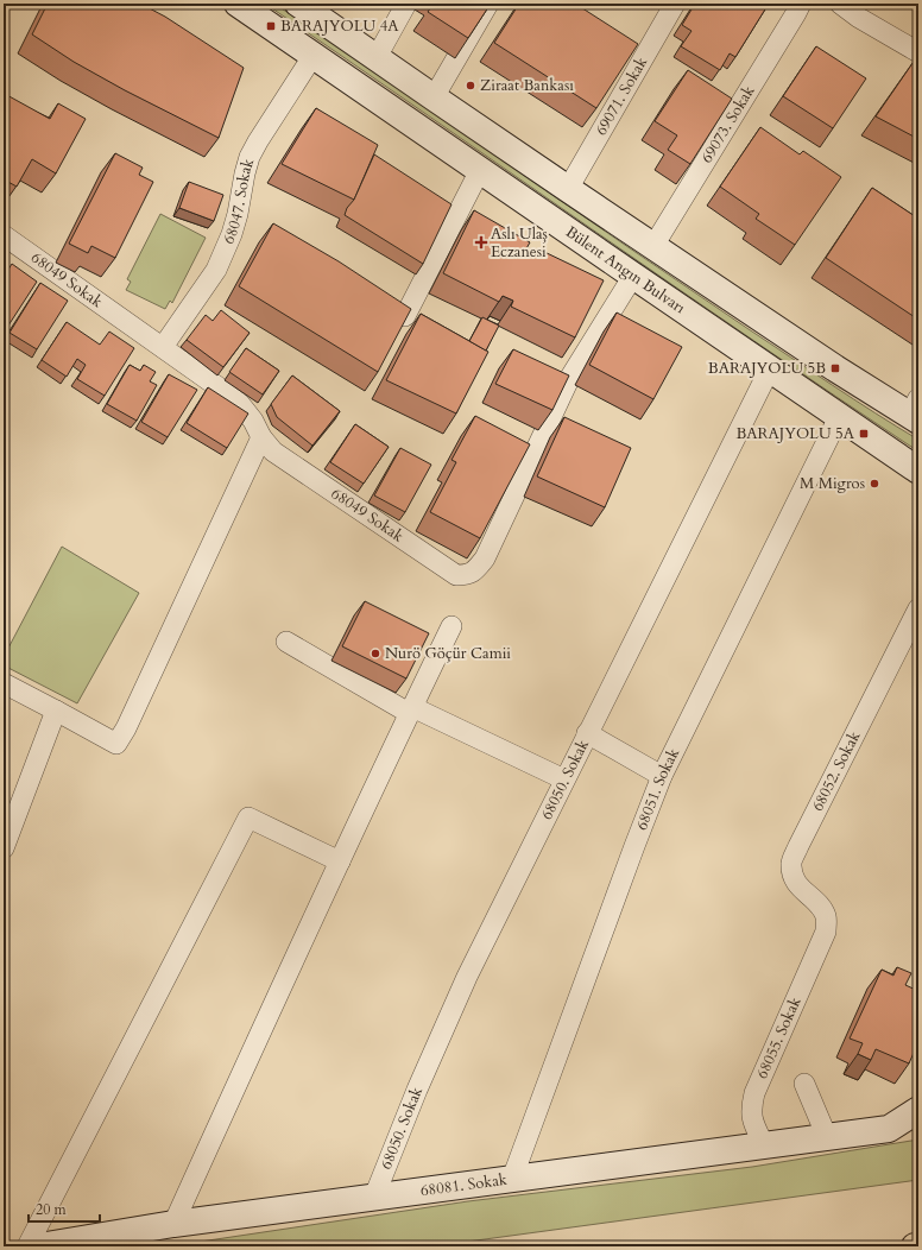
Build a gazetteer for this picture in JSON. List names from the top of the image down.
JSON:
{
  "streets": {
    "main road": ["Bülent Angın Bulvarı", "68081. Sokak"],
    "street": [
      "69071. Sokak",
      "69073. Sokak",
      "68047. Sokak",
      "68049 Sokak",
      "68052. Sokak",
      "68050. Sokak",
      "68051. Sokak",
      "68055. Sokak"
    ]
  },
  "crossings": [
    ["68047. Sokak", "Bülent Angın Bulvarı"],
    ["68047. Sokak", "68049 Sokak"],
    ["Bülent Angın Bulvarı", "68049 Sokak"],
    ["Bülent Angın Bulvarı", "68050. Sokak"],
    ["Bülent Angın Bulvarı", "68051. Sokak"],
    ["68052. Sokak", "68055. Sokak"],
    ["68050. Sokak", "68081. Sokak"],
    ["68051. Sokak", "68081. Sokak"],
    ["68055. Sokak", "68081. Sokak"]
  ],
  "places": {
    "transit": ["BARAJYOLU 4A", "BARAJYOLU 5B", "BARAJYOLU 5A"],
    "other": ["Ziraat Bankası", "M Migros", "Nurö Göçür Camii"],
    "health": ["Aslı Ulaş Eczanesi"]
  },
  "scale_bar": "20 m"
}
